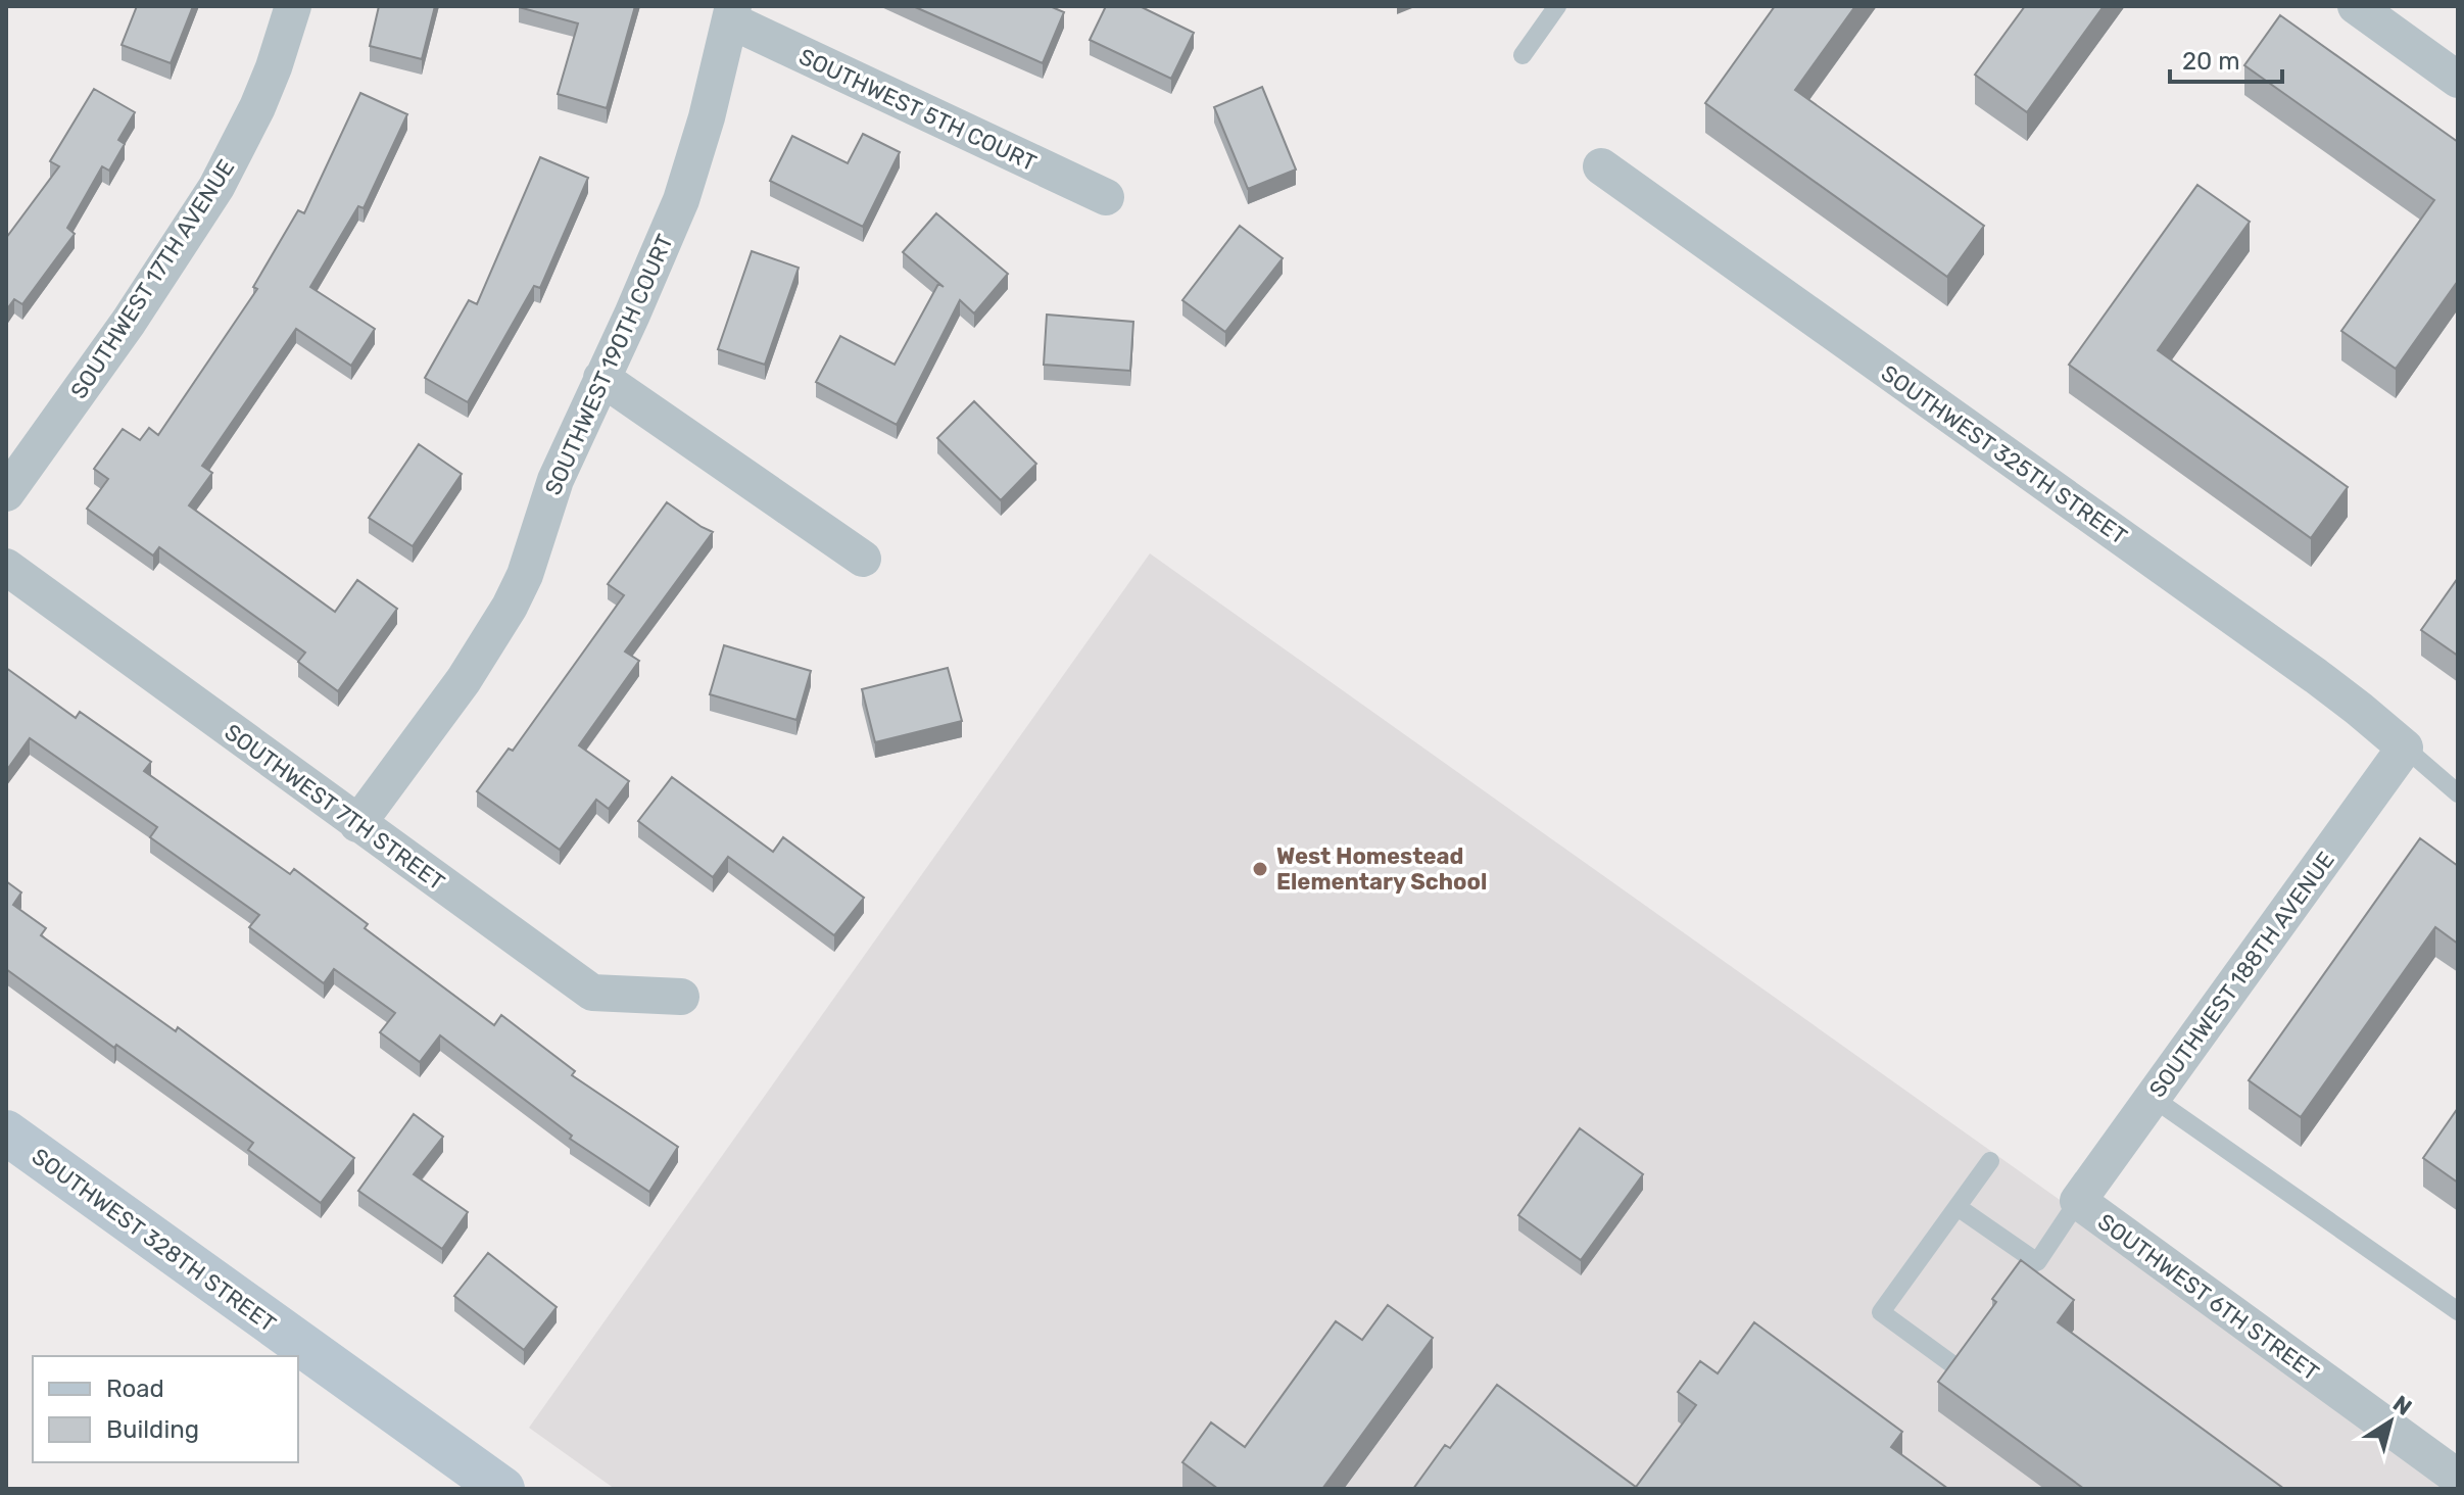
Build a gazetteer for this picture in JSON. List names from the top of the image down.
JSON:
{
  "streets": {
    "street": [
      "SOUTHWEST 5TH COURT",
      "SOUTHWEST 17TH AVENUE",
      "SOUTHWEST 190TH COURT",
      "SOUTHWEST 325TH STREET",
      "SOUTHWEST 7TH STREET",
      "SOUTHWEST 188TH AVENUE",
      "SOUTHWEST 328TH STREET",
      "SOUTHWEST 6TH STREET"
    ]
  },
  "crossings": [
    ["SOUTHWEST 5TH COURT", "SOUTHWEST 190TH COURT"],
    ["SOUTHWEST 190TH COURT", "SOUTHWEST 7TH STREET"],
    ["SOUTHWEST 325TH STREET", "SOUTHWEST 188TH AVENUE"],
    ["SOUTHWEST 188TH AVENUE", "SOUTHWEST 6TH STREET"]
  ],
  "places": ["West Homestead Elementary School"],
  "legend": ["Road", "Building"],
  "scale_bar": "20 m",
  "north": "top right"
}
